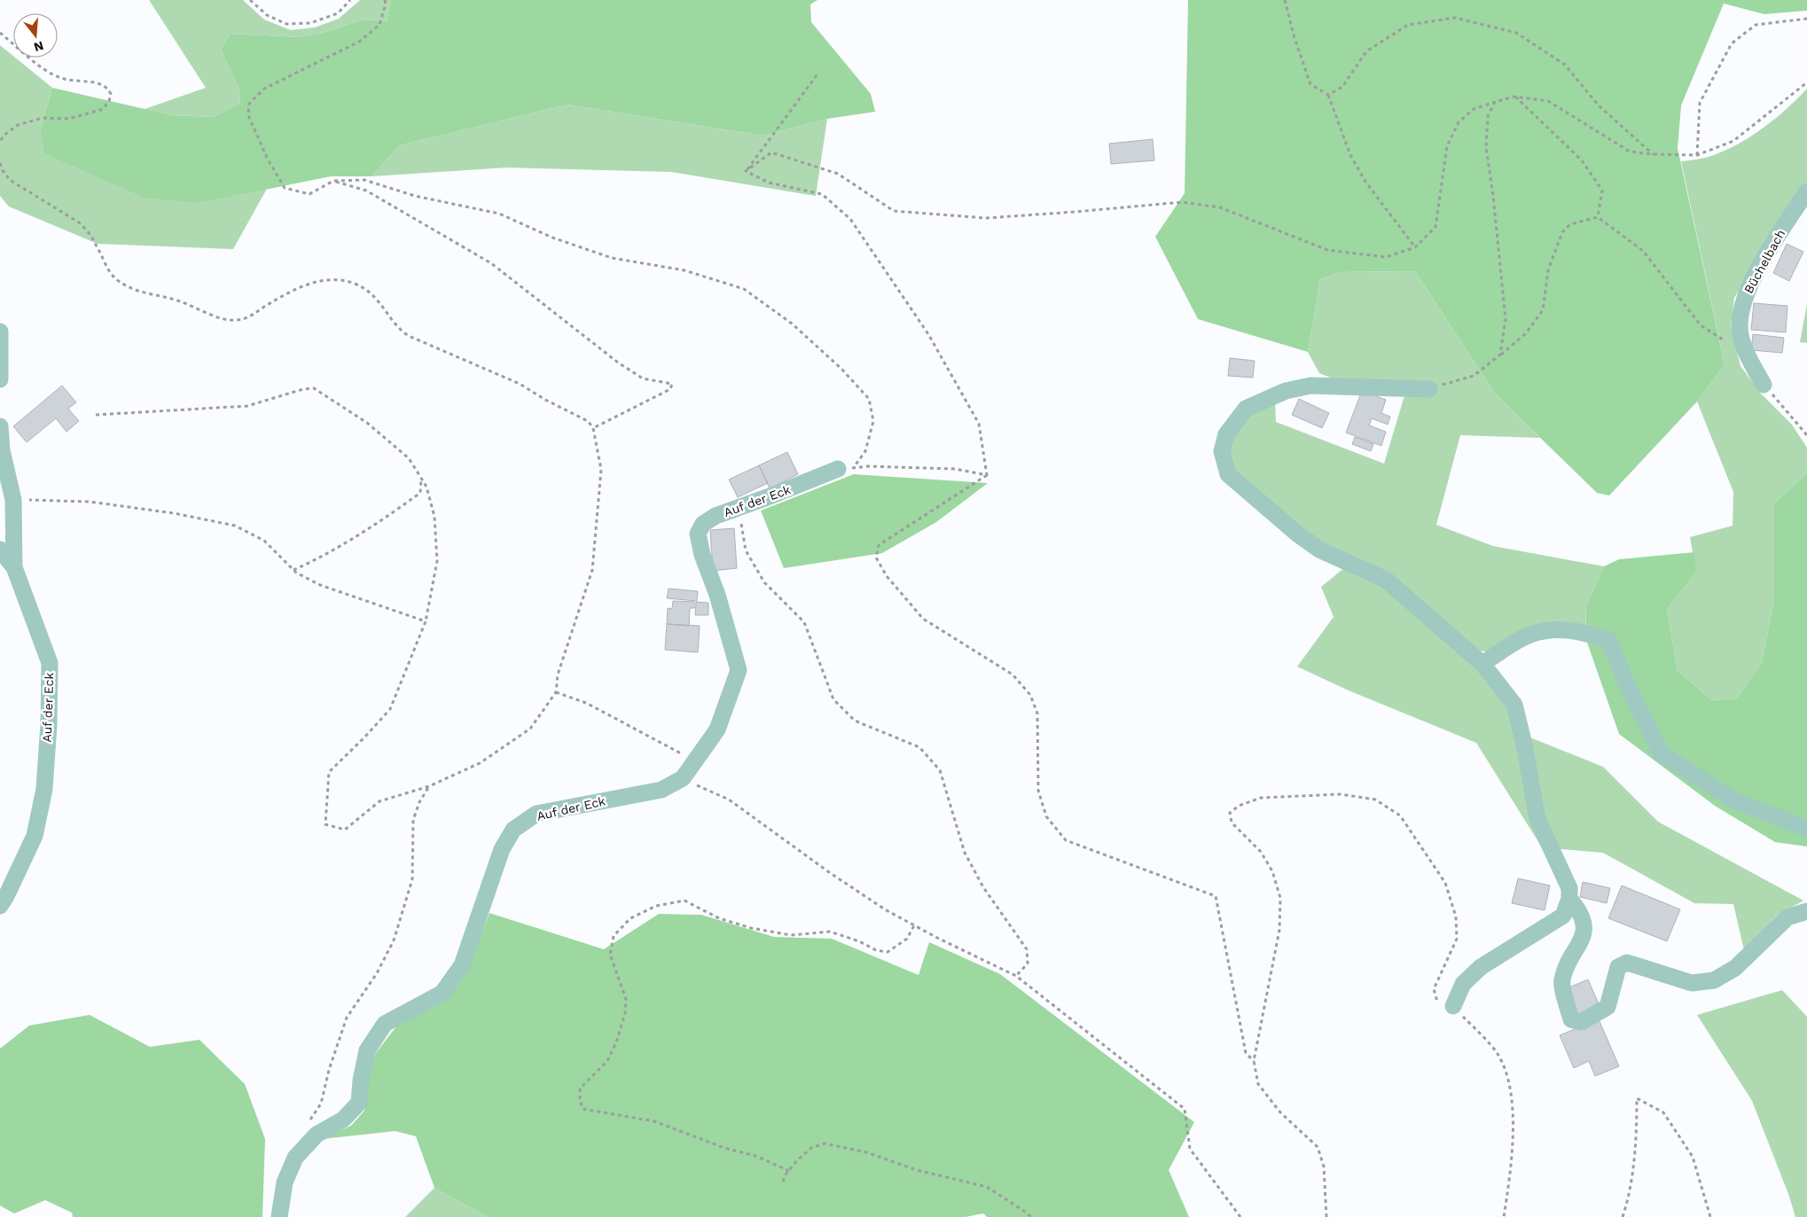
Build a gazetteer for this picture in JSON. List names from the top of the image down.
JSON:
{
  "streets": {
    "street": ["Büchelbach", "Auf der Eck"]
  },
  "north": "bottom"
}
